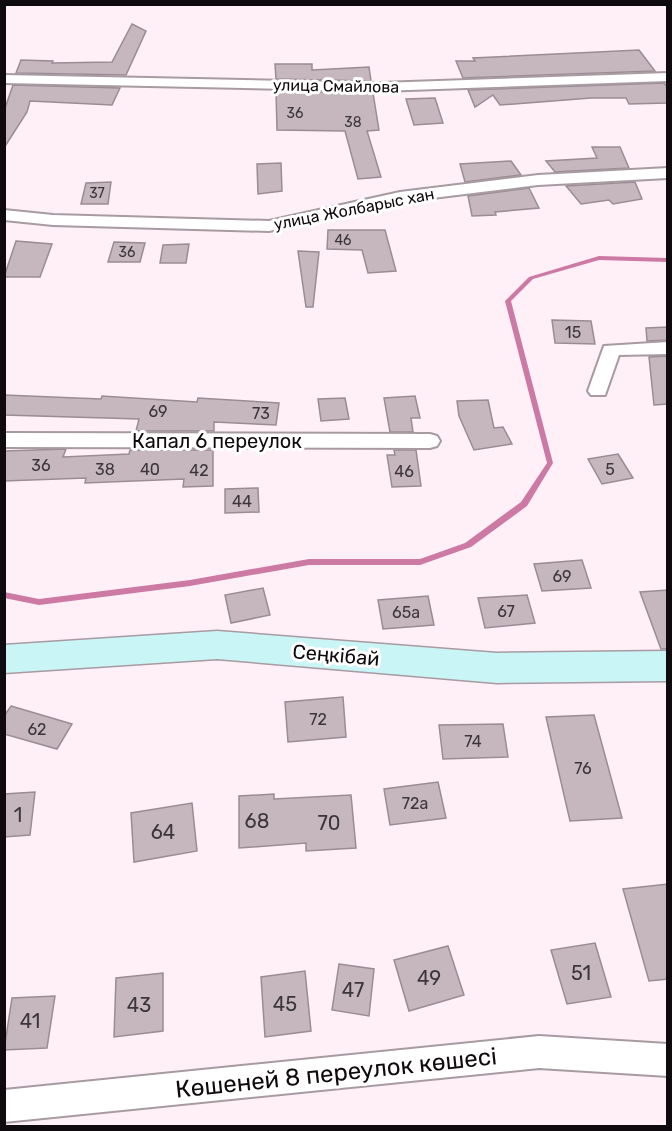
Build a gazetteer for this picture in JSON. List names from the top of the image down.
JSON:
{
  "streets": {
    "street": [
      "улица Смайлова",
      "улица Жолбарыс хан",
      "Капал 6 переулок",
      "Сеңкібай",
      "Көшеней 8 переулок көшесі"
    ]
  },
  "house_numbers": [
    "36",
    "38",
    "37",
    "46",
    "36",
    "15",
    "69",
    "73",
    "36",
    "38",
    "40",
    "5",
    "42",
    "46",
    "44",
    "69",
    "67",
    "65а",
    "72",
    "62",
    "74",
    "76",
    "72а",
    "1",
    "68",
    "70",
    "64",
    "51",
    "49",
    "47",
    "45",
    "43",
    "41"
  ]
}
